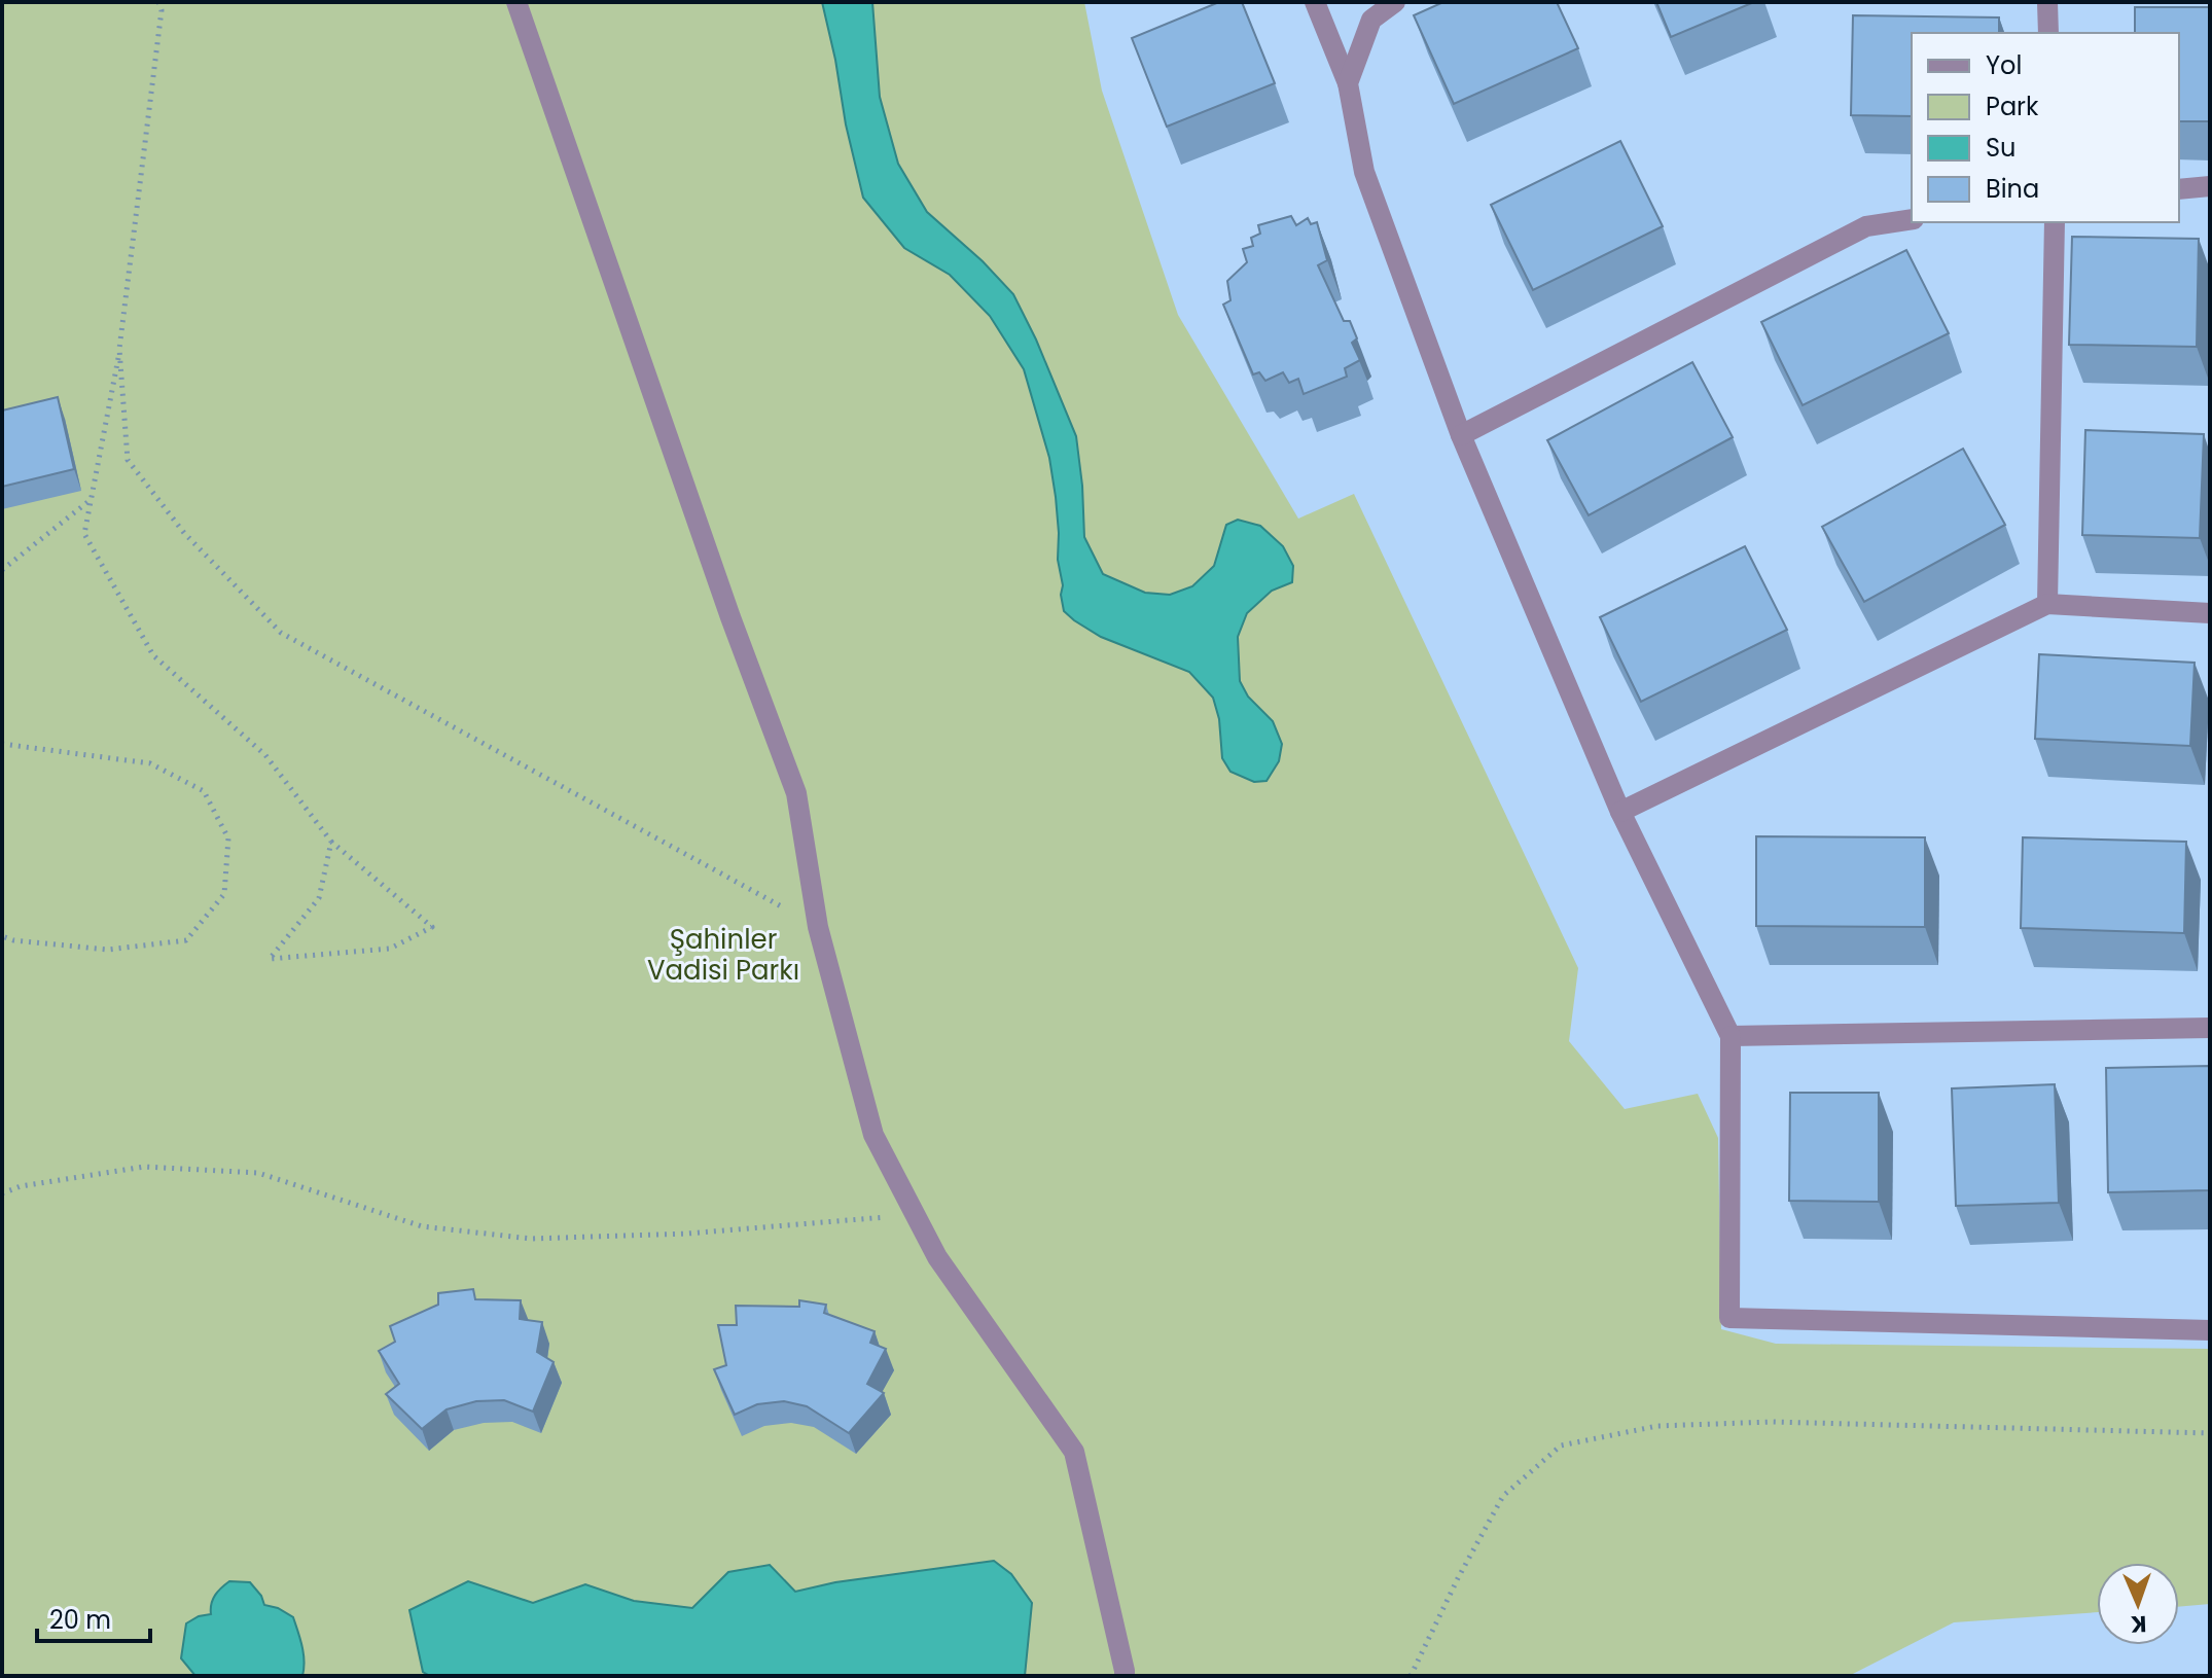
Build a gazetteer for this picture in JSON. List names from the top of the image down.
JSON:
{
  "parks": ["Şahinler Vadisi Parkı"],
  "legend": [
    "Yol",
    "Park",
    "Su",
    "Bina"
  ],
  "scale_bar": "20 m",
  "north": "bottom"
}
